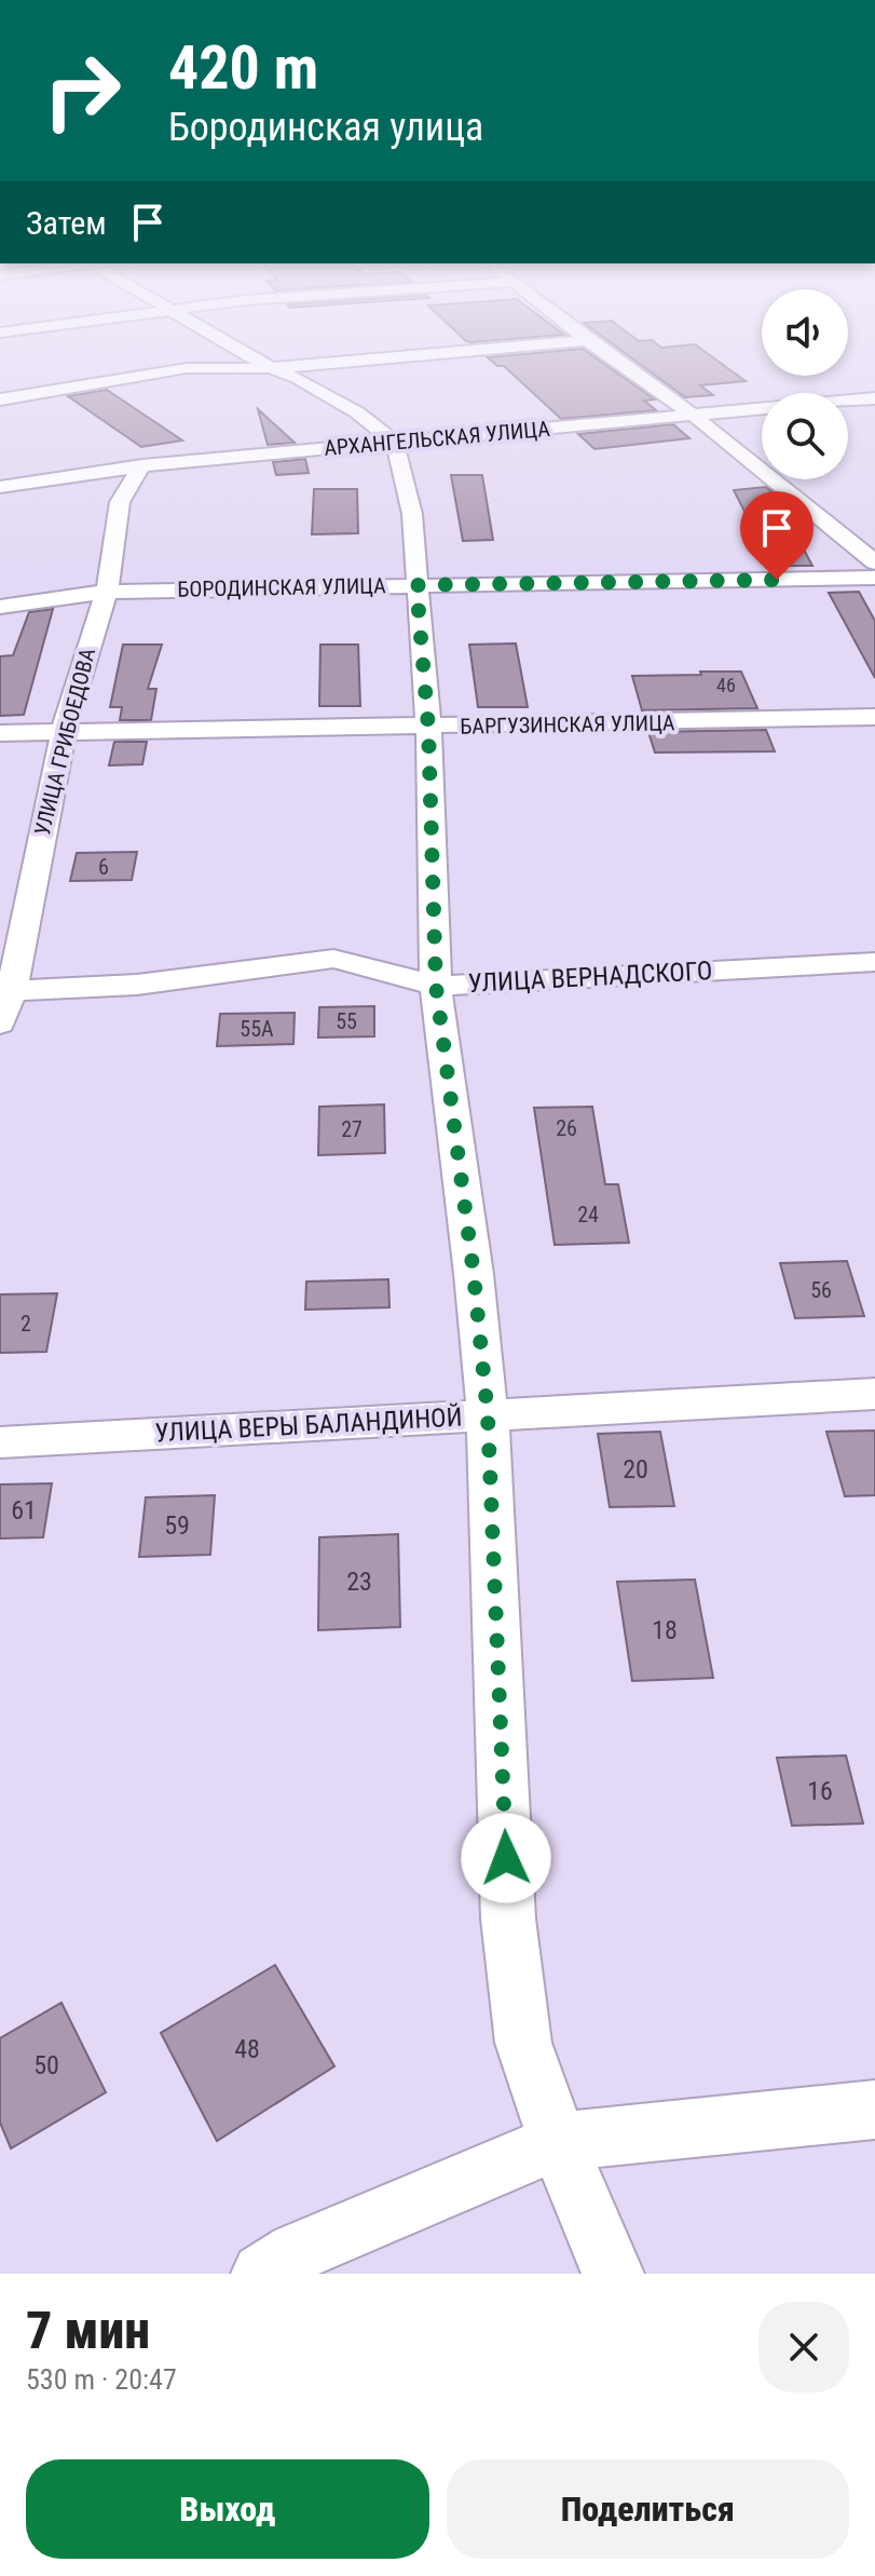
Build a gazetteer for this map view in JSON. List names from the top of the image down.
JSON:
{
  "streets": {
    "street": [
      "АРХАНГЕЛЬСКАЯ УЛИЦА",
      "БОРОДИНСКАЯ УЛИЦА",
      "БАРГУЗИНСКАЯ УЛИЦА",
      "УЛИЦА ГРИБОЕДОВА",
      "УЛИЦА ВЕРНАДСКОГО",
      "УЛИЦА ВЕРЫ БАЛАНДИНОЙ"
    ]
  },
  "crossings": [
    ["АРХАНГЕЛЬСКАЯ УЛИЦА", "УЛИЦА ГРИБОЕДОВА"],
    ["БОРОДИНСКАЯ УЛИЦА", "УЛИЦА ГРИБОЕДОВА"],
    ["БАРГУЗИНСКАЯ УЛИЦА", "УЛИЦА ГРИБОЕДОВА"],
    ["УЛИЦА ГРИБОЕДОВА", "УЛИЦА ВЕРНАДСКОГО"]
  ],
  "house_numbers": [
    "46",
    "6",
    "55",
    "55А",
    "26",
    "27",
    "24",
    "56",
    "2",
    "20",
    "61",
    "59",
    "23",
    "18",
    "16",
    "48",
    "50"
  ],
  "page": {
    "turn": ["420 m", "Бородинская улица"],
    "then": "Затем",
    "heading": ["7 мин", "530 m · 20:47"],
    "buttons": ["Выход", "Поделиться"]
  }
}
